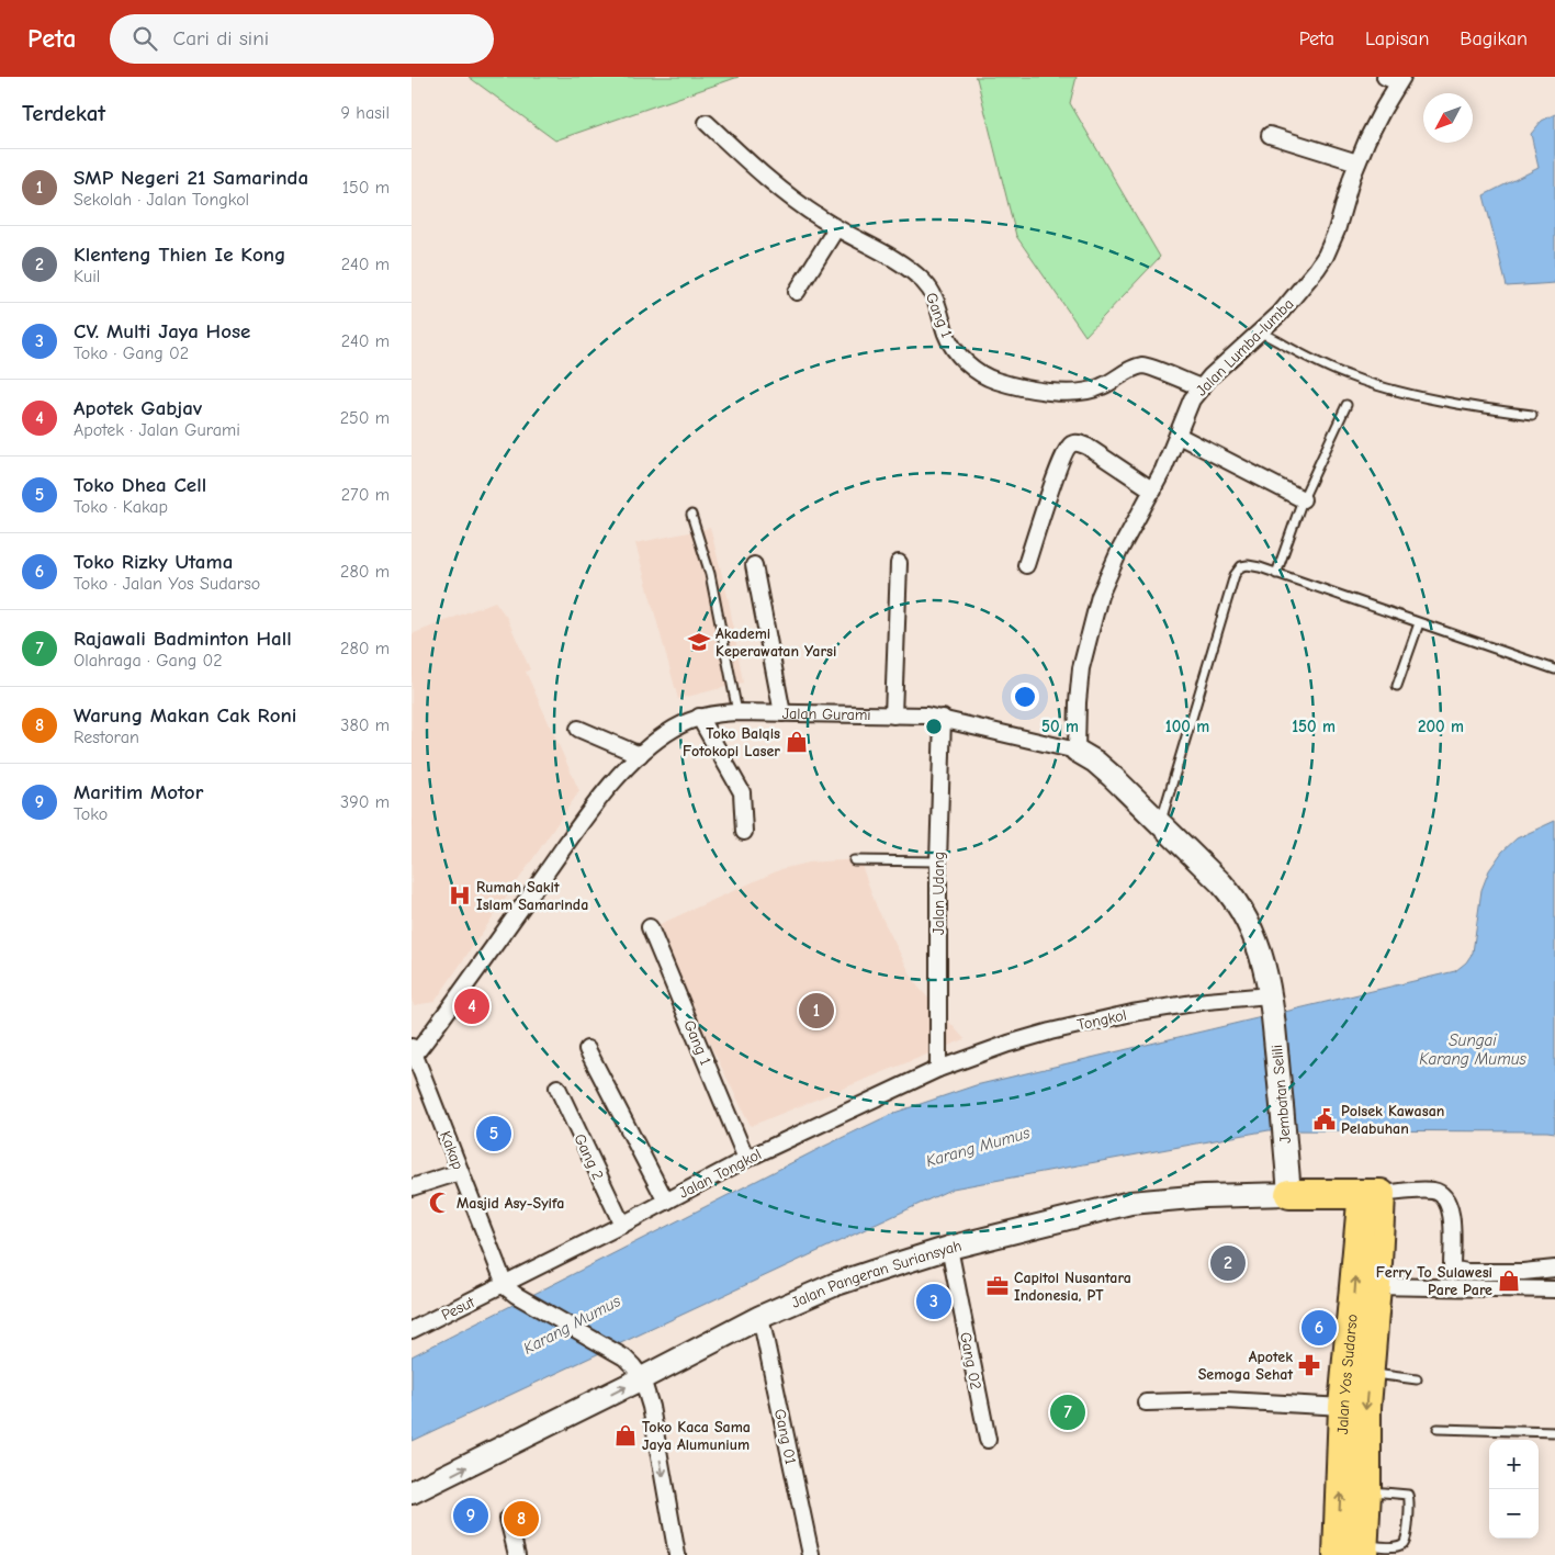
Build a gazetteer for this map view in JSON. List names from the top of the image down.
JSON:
{
  "streets": {
    "highway": ["Jalan Pangeran Suriansyah", "Jalan Yos Sudarso"],
    "main road": ["Jalan Gurami", "Jembatan Selili"],
    "street": [
      "Gang 1",
      "Jalan Lumba-lumba",
      "Jalan Udang",
      "Tongkol",
      "Kakap",
      "Gang 2",
      "Jalan Tongkol",
      "Pesut",
      "Gang 02",
      "Gang 01"
    ]
  },
  "crossings": [
    ["Gang 1", "Jalan Lumba-lumba"],
    ["Gang 1", "Jalan Tongkol"],
    ["Jalan Lumba-lumba", "Jalan Gurami"],
    ["Jalan Gurami", "Jalan Udang"],
    ["Jalan Gurami", "Tongkol"],
    ["Jalan Gurami", "Jembatan Selili"],
    ["Jalan Gurami", "Kakap"],
    ["Jalan Udang", "Tongkol"],
    ["Jalan Udang", "Jalan Tongkol"],
    ["Tongkol", "Jembatan Selili"],
    ["Tongkol", "Jalan Tongkol"],
    ["Jembatan Selili", "Jalan Pangeran Suriansyah"],
    ["Kakap", "Jalan Tongkol"],
    ["Kakap", "Pesut"],
    ["Gang 2", "Jalan Tongkol"],
    ["Jalan Tongkol", "Pesut"],
    ["Jalan Pangeran Suriansyah", "Gang 02"],
    ["Jalan Pangeran Suriansyah", "Jalan Yos Sudarso"],
    ["Jalan Pangeran Suriansyah", "Gang 01"]
  ],
  "water": ["Sungai Karang Mumus", "Karang Mumus"],
  "places": {
    "school or university": ["Akademi Keperawatan Yarsi"],
    "shop": ["Toko Balqis Fotokopi Laser", "Ferry To Sulawesi Pare Pare", "Toko Kaca Sama Jaya Alumunium"],
    "hospital": ["Rumah Sakit Islam Samarinda"],
    "public building": ["Polsek Kawasan Pelabuhan"],
    "mosque": ["Masjid Asy-Syifa"],
    "office": ["Capitol Nusantara Indonesia, PT"],
    "pharmacy": ["Apotek Semoga Sehat"]
  },
  "north": "bottom left",
  "page": {
    "header": "Peta",
    "search": "Cari di sini",
    "nav": ["Peta", "Lapisan", "Bagikan"],
    "heading": ["Terdekat", "9 hasil"],
    "list": [
      {
        "mark": "1",
        "name": "SMP Negeri 21 Samarinda",
        "note": "Sekolah · Jalan Tongkol",
        "value": "150 m"
      },
      {
        "mark": "2",
        "name": "Klenteng Thien Ie Kong",
        "note": "Kuil",
        "value": "240 m"
      },
      {
        "mark": "3",
        "name": "CV. Multi Jaya Hose",
        "note": "Toko · Gang 02",
        "value": "240 m"
      },
      {
        "mark": "4",
        "name": "Apotek Gabjav",
        "note": "Apotek · Jalan Gurami",
        "value": "250 m"
      },
      {
        "mark": "5",
        "name": "Toko Dhea Cell",
        "note": "Toko · Kakap",
        "value": "270 m"
      },
      {
        "mark": "6",
        "name": "Toko Rizky Utama",
        "note": "Toko · Jalan Yos Sudarso",
        "value": "280 m"
      },
      {
        "mark": "7",
        "name": "Rajawali Badminton Hall",
        "note": "Olahraga · Gang 02",
        "value": "280 m"
      },
      {
        "mark": "8",
        "name": "Warung Makan Cak Roni",
        "note": "Restoran",
        "value": "380 m"
      },
      {
        "mark": "9",
        "name": "Maritim Motor",
        "note": "Toko",
        "value": "390 m"
      }
    ],
    "pins": [
      "4",
      "1",
      "5",
      "2",
      "3",
      "6",
      "7",
      "9",
      "8"
    ],
    "map_buttons": ["+", "−"]
  },
  "rings": [
    "50 m",
    "100 m",
    "150 m",
    "200 m"
  ]
}
